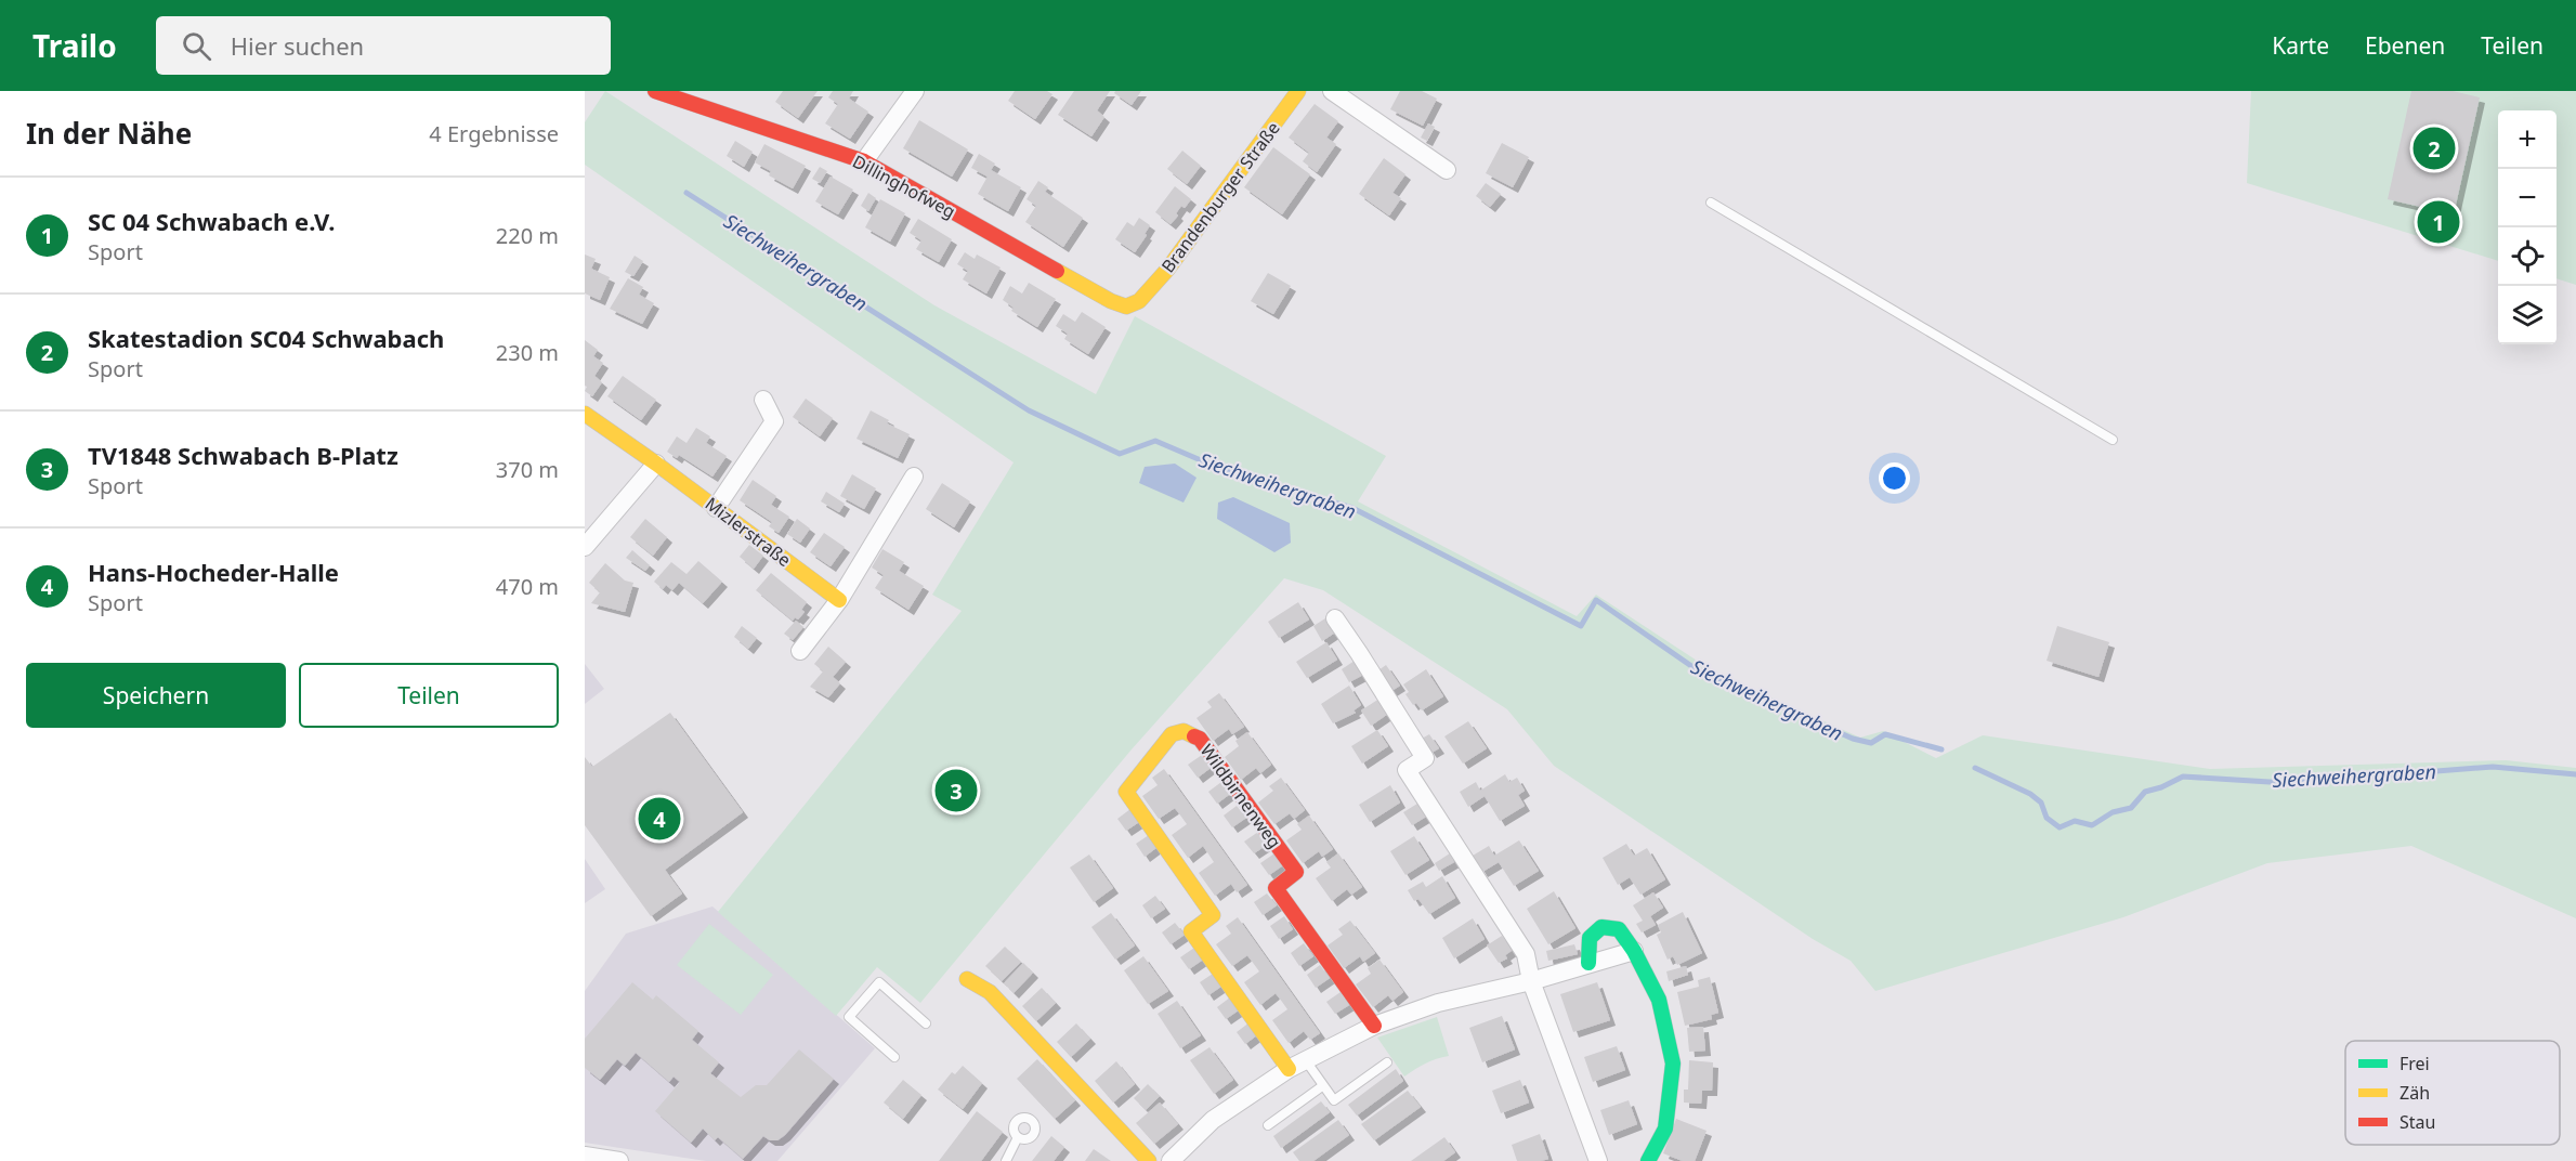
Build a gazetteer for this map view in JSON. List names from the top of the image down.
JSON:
{
  "streets": {
    "street": [
      "Dillinghofweg",
      "Brandenburger Straße",
      "Mizlerstraße",
      "Wildbirnenweg"
    ]
  },
  "crossings": [
    ["Dillinghofweg", "Brandenburger Straße"]
  ],
  "water": ["Siechweihergraben"],
  "legend": ["Frei", "Zäh", "Stau"],
  "page": {
    "header": "Trailo",
    "search": "Hier suchen",
    "nav": ["Karte", "Ebenen", "Teilen"],
    "heading": ["In der Nähe", "4 Ergebnisse"],
    "map_buttons": ["+", "−"],
    "pins": [
      "2",
      "1",
      "3",
      "4"
    ],
    "list": [
      {
        "mark": "1",
        "name": "SC 04 Schwabach e.V.",
        "note": "Sport",
        "value": "220 m"
      },
      {
        "mark": "2",
        "name": "Skatestadion SC04 Schwabach",
        "note": "Sport",
        "value": "230 m"
      },
      {
        "mark": "3",
        "name": "TV1848 Schwabach B-Platz",
        "note": "Sport",
        "value": "370 m"
      },
      {
        "mark": "4",
        "name": "Hans-Hocheder-Halle",
        "note": "Sport",
        "value": "470 m"
      }
    ],
    "buttons": ["Speichern", "Teilen"]
  }
}
